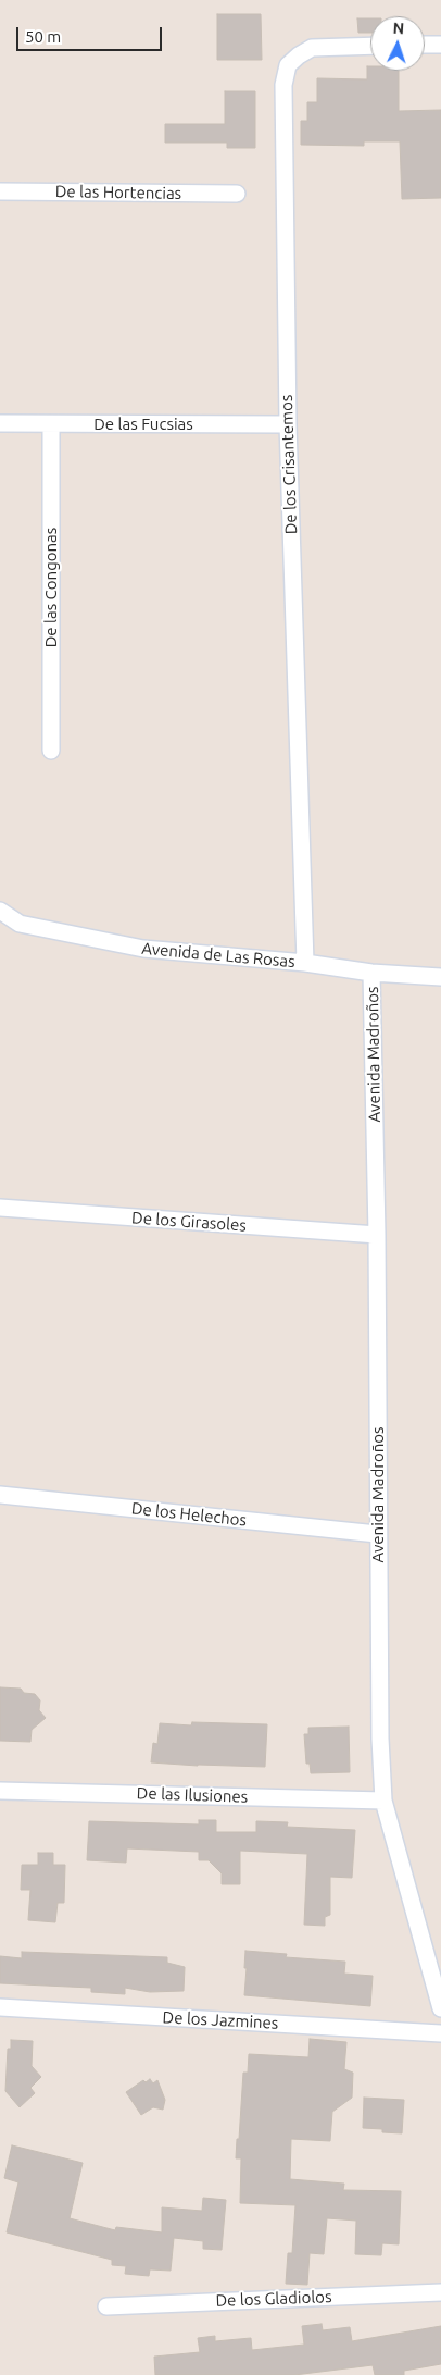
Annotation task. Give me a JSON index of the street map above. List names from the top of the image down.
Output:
{
  "streets": {
    "street": [
      "De las Hortencias",
      "De las Fucsias",
      "De los Crisantemos",
      "De las Congonas",
      "Avenida de Las Rosas",
      "Avenida Madroños",
      "De los Girasoles",
      "De los Helechos",
      "De las Ilusiones",
      "De los Jazmines",
      "De los Gladiolos"
    ]
  },
  "crossings": [
    ["De las Fucsias", "De los Crisantemos"],
    ["De las Fucsias", "De las Congonas"],
    ["De los Crisantemos", "Avenida de Las Rosas"],
    ["Avenida de Las Rosas", "Avenida Madroños"],
    ["Avenida Madroños", "De los Girasoles"],
    ["Avenida Madroños", "De los Helechos"],
    ["Avenida Madroños", "De las Ilusiones"]
  ],
  "scale_bar": "50 m",
  "north": "top"
}
